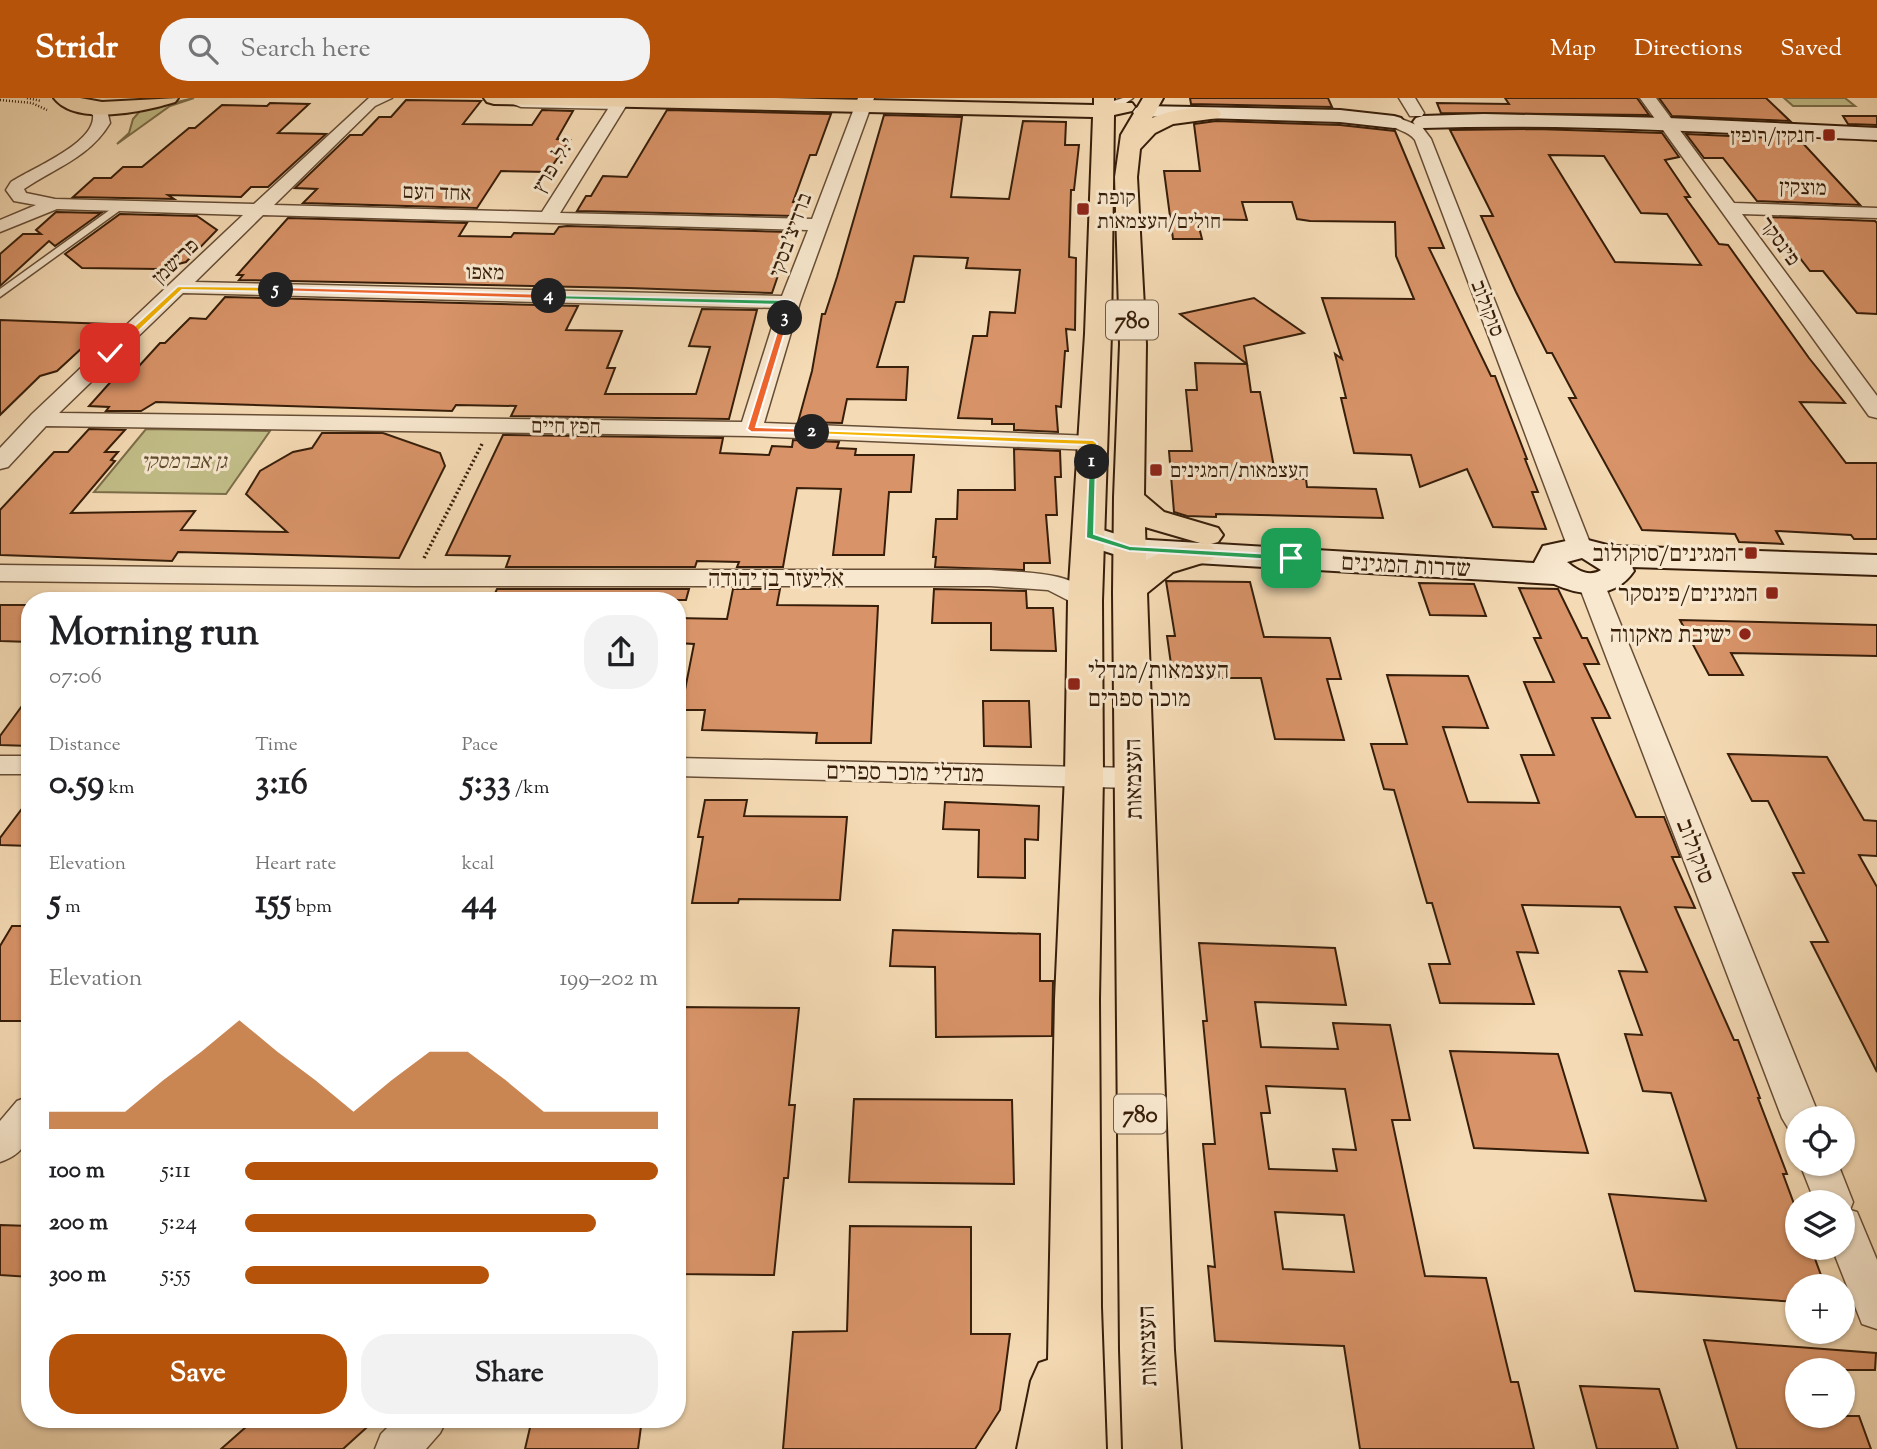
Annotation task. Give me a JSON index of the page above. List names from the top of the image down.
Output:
{
  "streets": {
    "main road": ["780", "העצמאות"],
    "street": [
      "י.ל. פרץ",
      "מוצקין",
      "אחד העם",
      "ברדיצ'בסקי",
      "פינסקר",
      "פרישמן",
      "מאפו",
      "סוקולוב",
      "חפץ חיים",
      "שדרות המגינים",
      "אליעזר בן יהודה",
      "מנדלי מוכר ספרים"
    ]
  },
  "crossings": [
    ["י.ל. פרץ", "אחד העם"],
    ["מוצקין", "פינסקר"],
    ["אחד העם", "ברדיצ'בסקי"],
    ["אחד העם", "פרישמן"],
    ["ברדיצ'בסקי", "מאפו"],
    ["ברדיצ'בסקי", "חפץ חיים"],
    ["פרישמן", "מאפו"],
    ["פרישמן", "חפץ חיים"],
    ["סוקולוב", "שדרות המגינים"],
    ["חפץ חיים", "העצמאות"],
    ["שדרות המגינים", "העצמאות"],
    ["אליעזר בן יהודה", "העצמאות"],
    ["מנדלי מוכר ספרים", "העצמאות"]
  ],
  "parks": ["גן אברמסקי"],
  "places": {
    "transit": [
      "חנקין/רופין",
      "קופת חולים/העצמאות",
      "העצמאות/המגינים",
      "המגינים/סוקולוב",
      "המגינים/פינסקר",
      "העצמאות/מנדלי מוכר ספרים"
    ],
    "other": ["ישיבת מאקווה"]
  },
  "page": {
    "header": "Stridr",
    "search": "Search here",
    "nav": ["Map", "Directions", "Saved"],
    "pins": [
      "5",
      "4",
      "3",
      "2",
      "1"
    ],
    "heading": ["Morning run", "07:06"],
    "stats": [
      ["Distance", "0.59 km"],
      ["Time", "3:16"],
      ["Pace", "5:33 /km"],
      ["Elevation", "5 m"],
      ["Heart rate", "155 bpm"],
      ["kcal", "44"]
    ],
    "chart": ["Elevation", "199–202 m"],
    "map_buttons": ["+", "−"],
    "list": [
      {
        "name": "100 m",
        "note": "5:11"
      },
      {
        "name": "200 m",
        "note": "5:24"
      },
      {
        "name": "300 m",
        "note": "5:55"
      }
    ],
    "buttons": ["Save", "Share"]
  }
}
